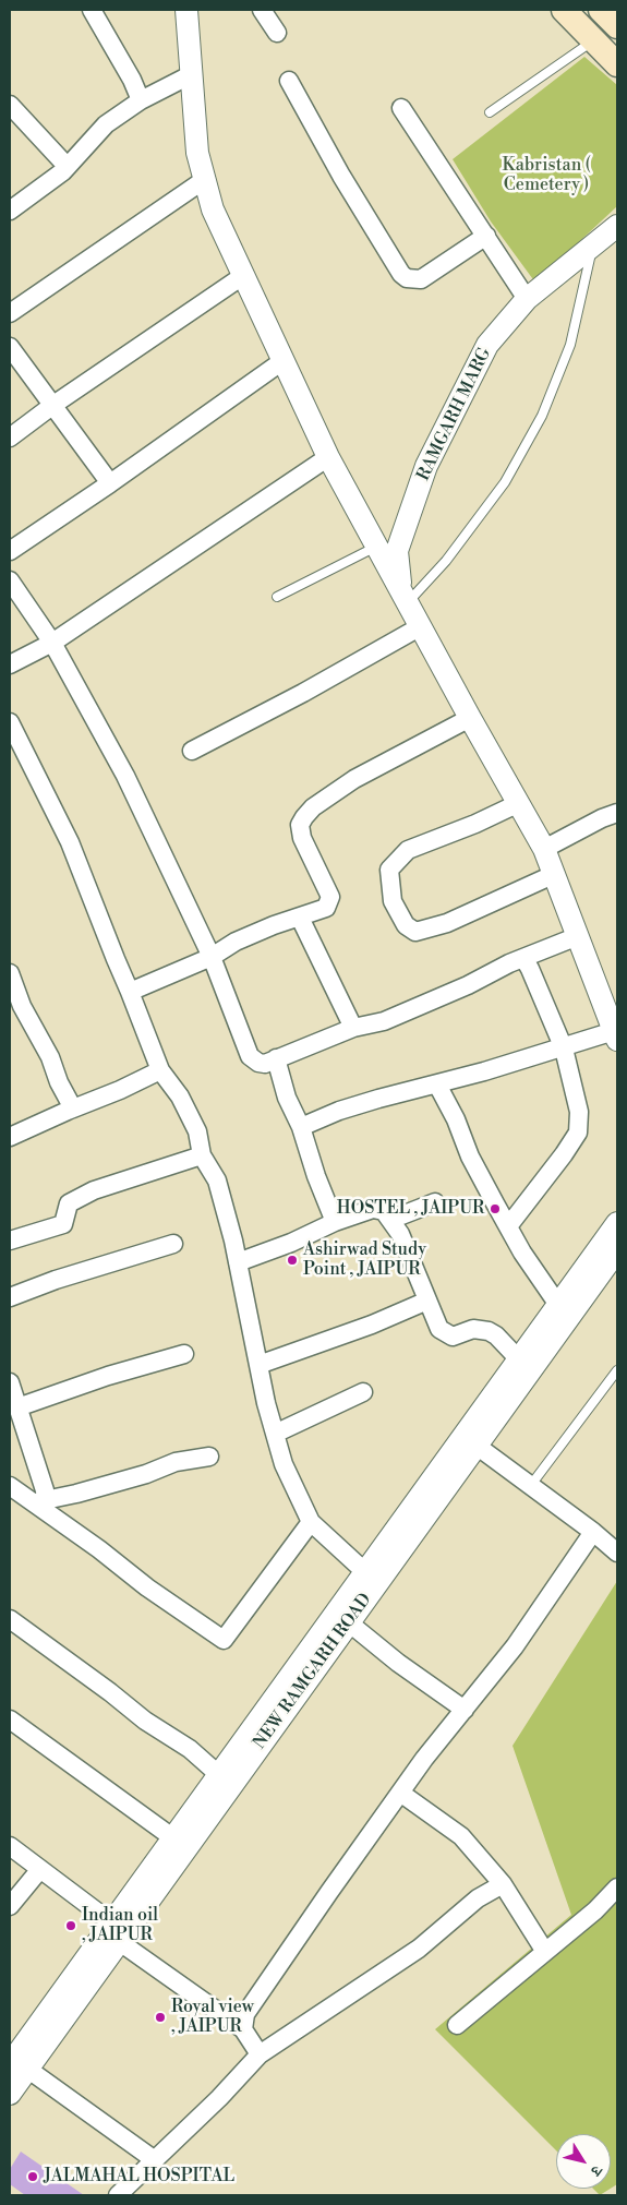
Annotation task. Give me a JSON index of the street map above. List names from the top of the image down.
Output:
{
  "streets": {
    "street": ["RAMGARH MARG", "NEW RAMGARH ROAD"]
  },
  "parks": ["Kabristan ( Cemetery )"],
  "places": [
    "HOSTEL , JAIPUR",
    "Ashirwad Study Point , JAIPUR",
    "Indian oil , JAIPUR",
    "Royal view , JAIPUR",
    "JALMAHAL HOSPITAL"
  ],
  "north": "bottom right"
}
